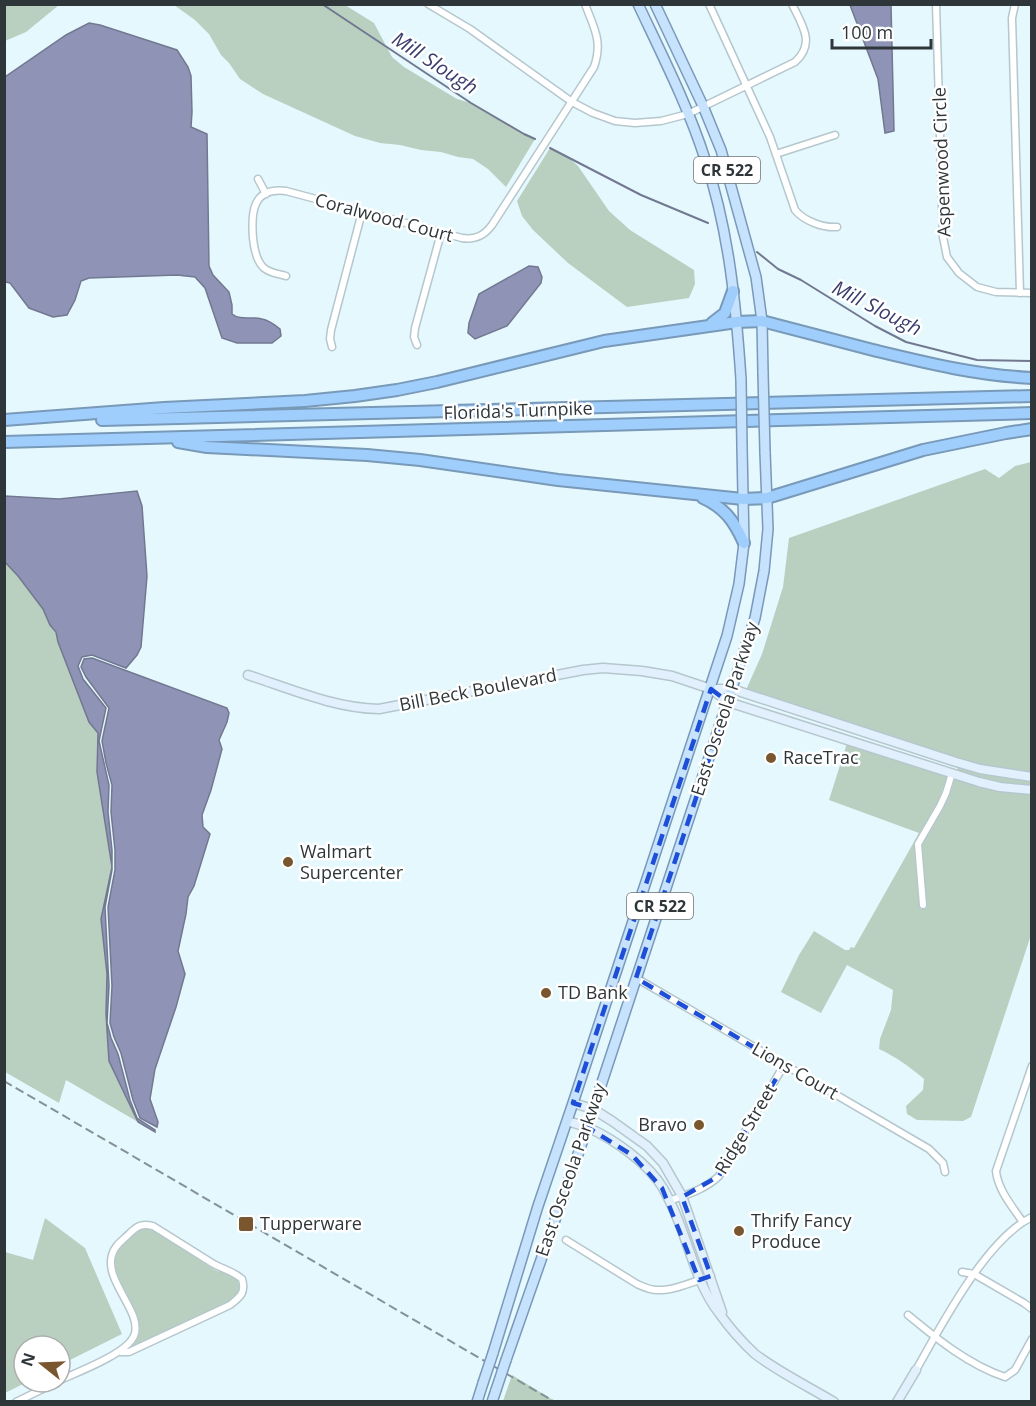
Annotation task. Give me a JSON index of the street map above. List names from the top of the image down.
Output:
{
  "streets": {
    "highway": ["Florida's Turnpike"],
    "main road": ["CR 522", "East Osceola Parkway"],
    "street": [
      "Aspenwood Circle",
      "Coralwood Court",
      "Bill Beck Boulevard",
      "Lions Court",
      "Ridge Street"
    ]
  },
  "crossings": [
    ["Bill Beck Boulevard", "East Osceola Parkway"],
    ["East Osceola Parkway", "Lions Court"],
    ["Lions Court", "Ridge Street"]
  ],
  "water": ["Mill Slough"],
  "places": {
    "other": [
      "RaceTrac",
      "Walmart Supercenter",
      "TD Bank",
      "Bravo",
      "Thrify Fancy Produce"
    ],
    "transit": ["Tupperware"]
  },
  "scale_bar": "100 m",
  "north": "left"
}
